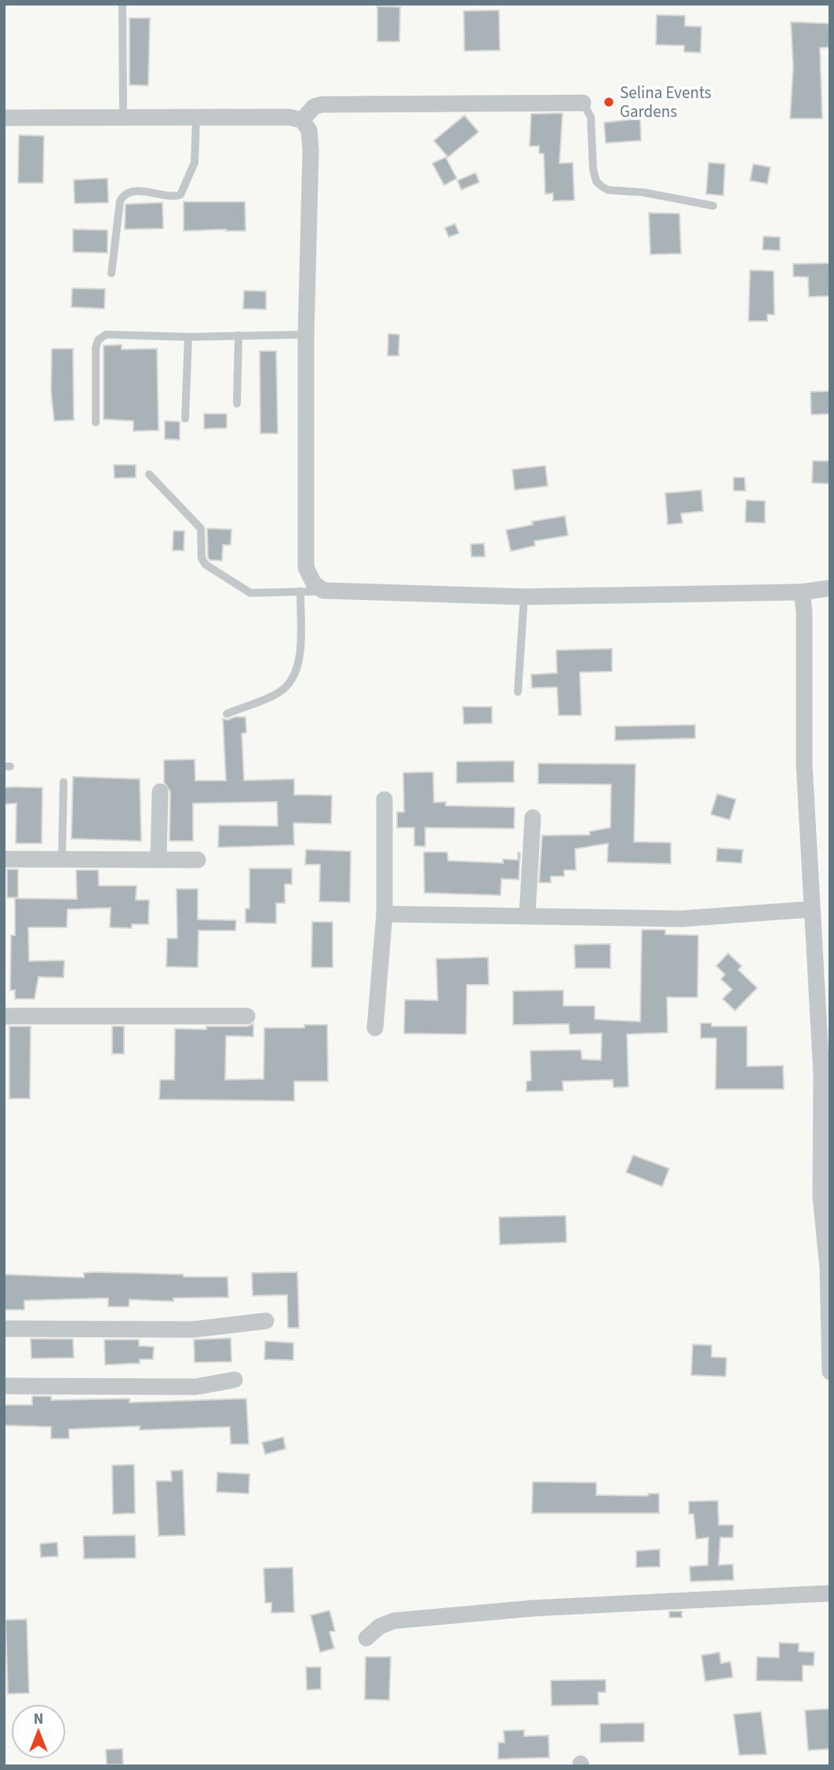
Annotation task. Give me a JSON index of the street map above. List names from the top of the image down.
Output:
{
  "places": ["Selina Events Gardens"],
  "north": "top"
}
